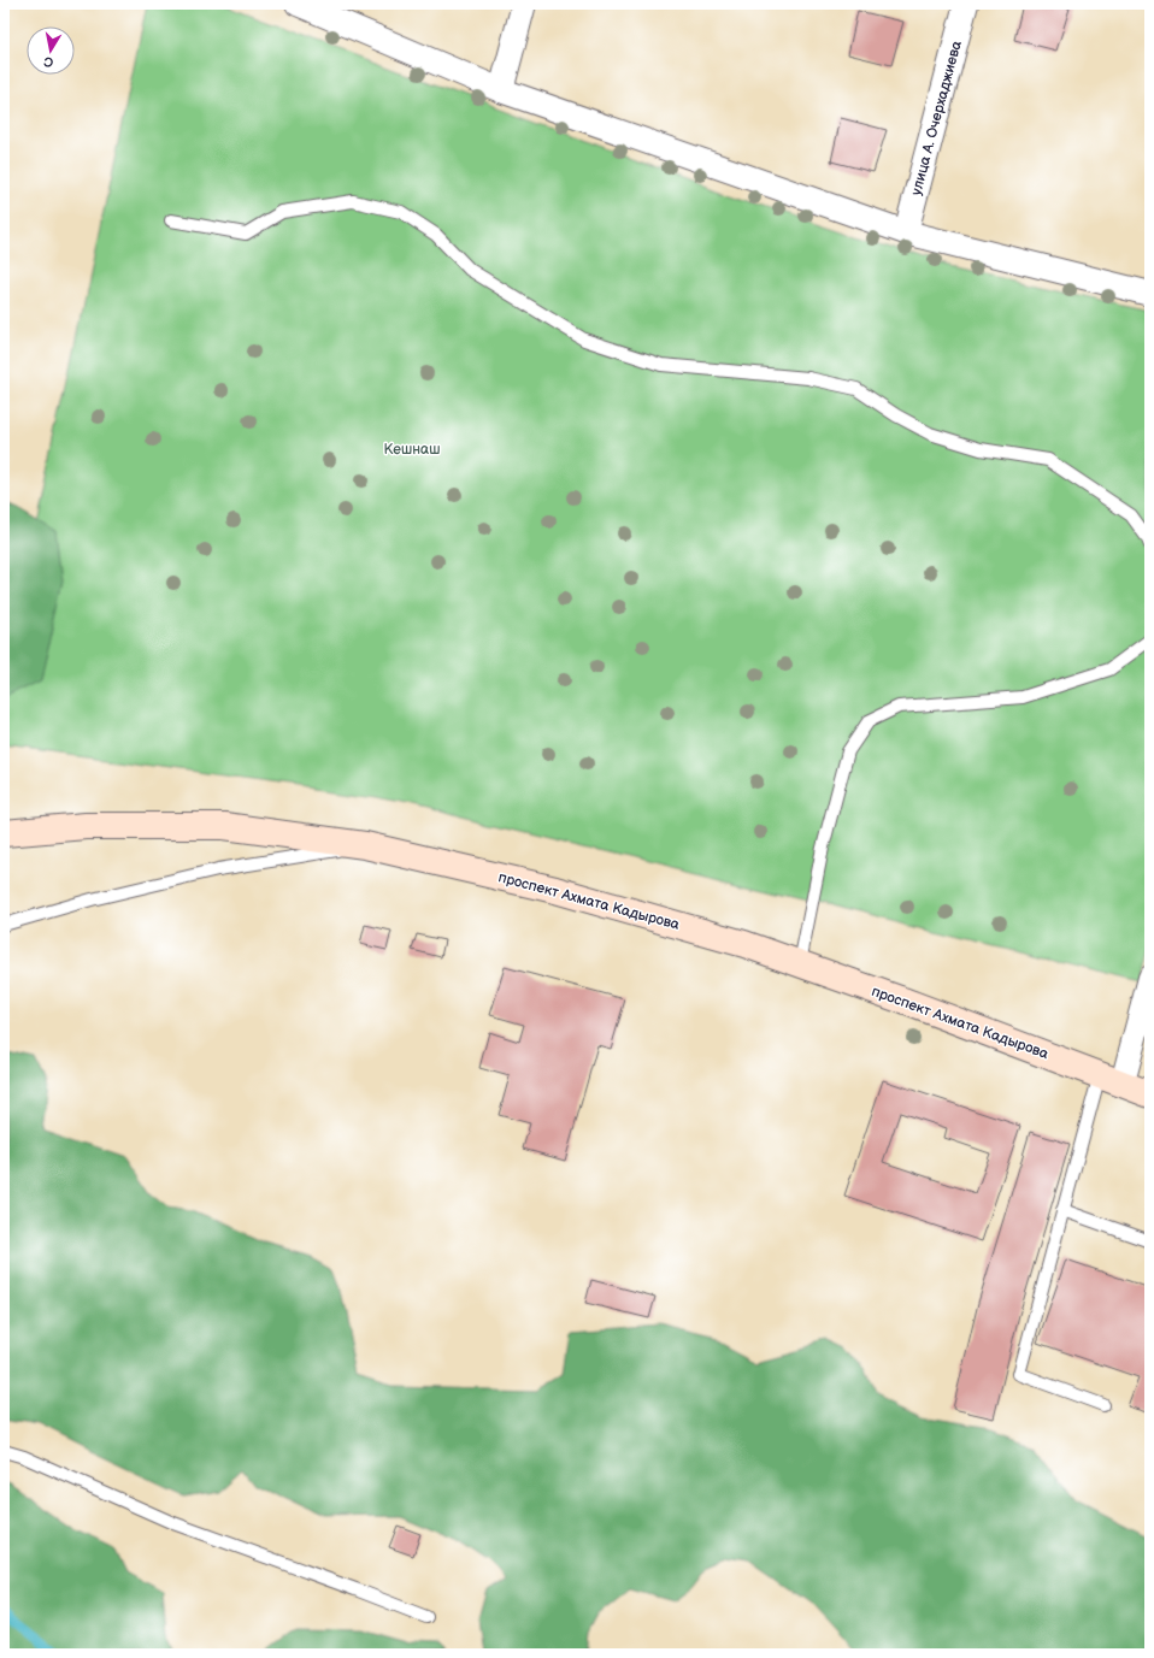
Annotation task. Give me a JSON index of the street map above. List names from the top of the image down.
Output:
{
  "streets": {
    "main road": ["проспект Ахмата Кадырова"],
    "street": ["улица А. Очерхаджиева"]
  },
  "parks": ["Кешнаш"],
  "north": "bottom"
}
